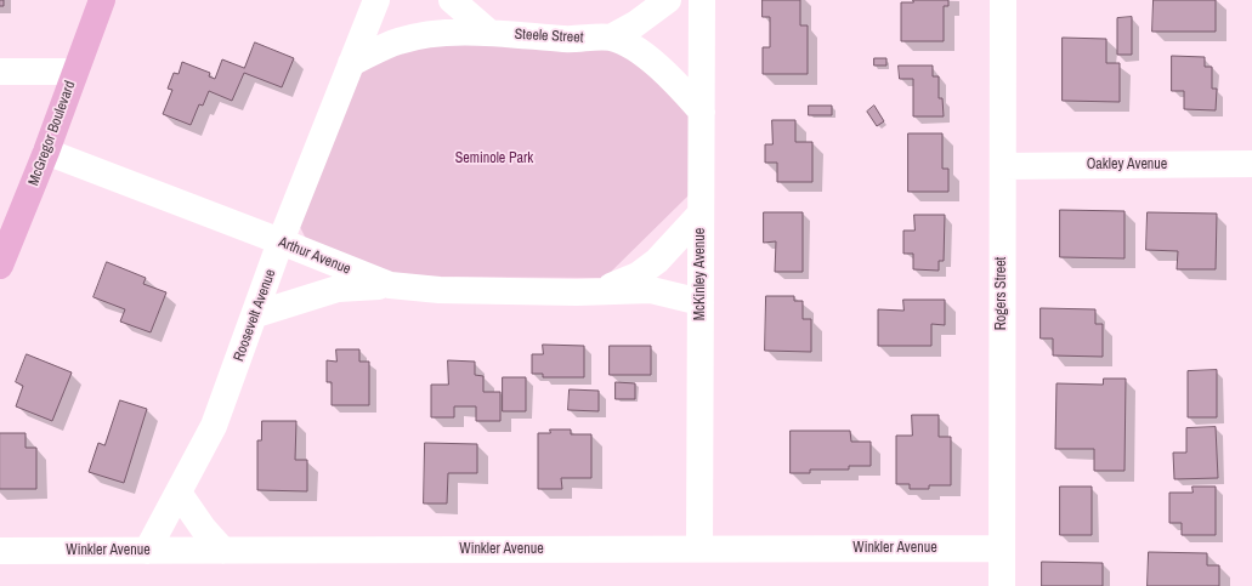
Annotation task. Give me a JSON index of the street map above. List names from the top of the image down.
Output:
{
  "streets": {
    "main road": ["McGregor Boulevard"],
    "street": [
      "Steele Street",
      "Oakley Avenue",
      "Arthur Avenue",
      "McKinley Avenue",
      "Rogers Street",
      "Roosevelt Avenue",
      "Winkler Avenue"
    ]
  },
  "crossings": [
    ["Steele Street", "McKinley Avenue"],
    ["Steele Street", "Roosevelt Avenue"],
    ["McGregor Boulevard", "Arthur Avenue"],
    ["Oakley Avenue", "Rogers Street"],
    ["Arthur Avenue", "McKinley Avenue"],
    ["Arthur Avenue", "Roosevelt Avenue"],
    ["McKinley Avenue", "Winkler Avenue"],
    ["Rogers Street", "Winkler Avenue"],
    ["Roosevelt Avenue", "Winkler Avenue"]
  ],
  "parks": ["Seminole Park"]
}
